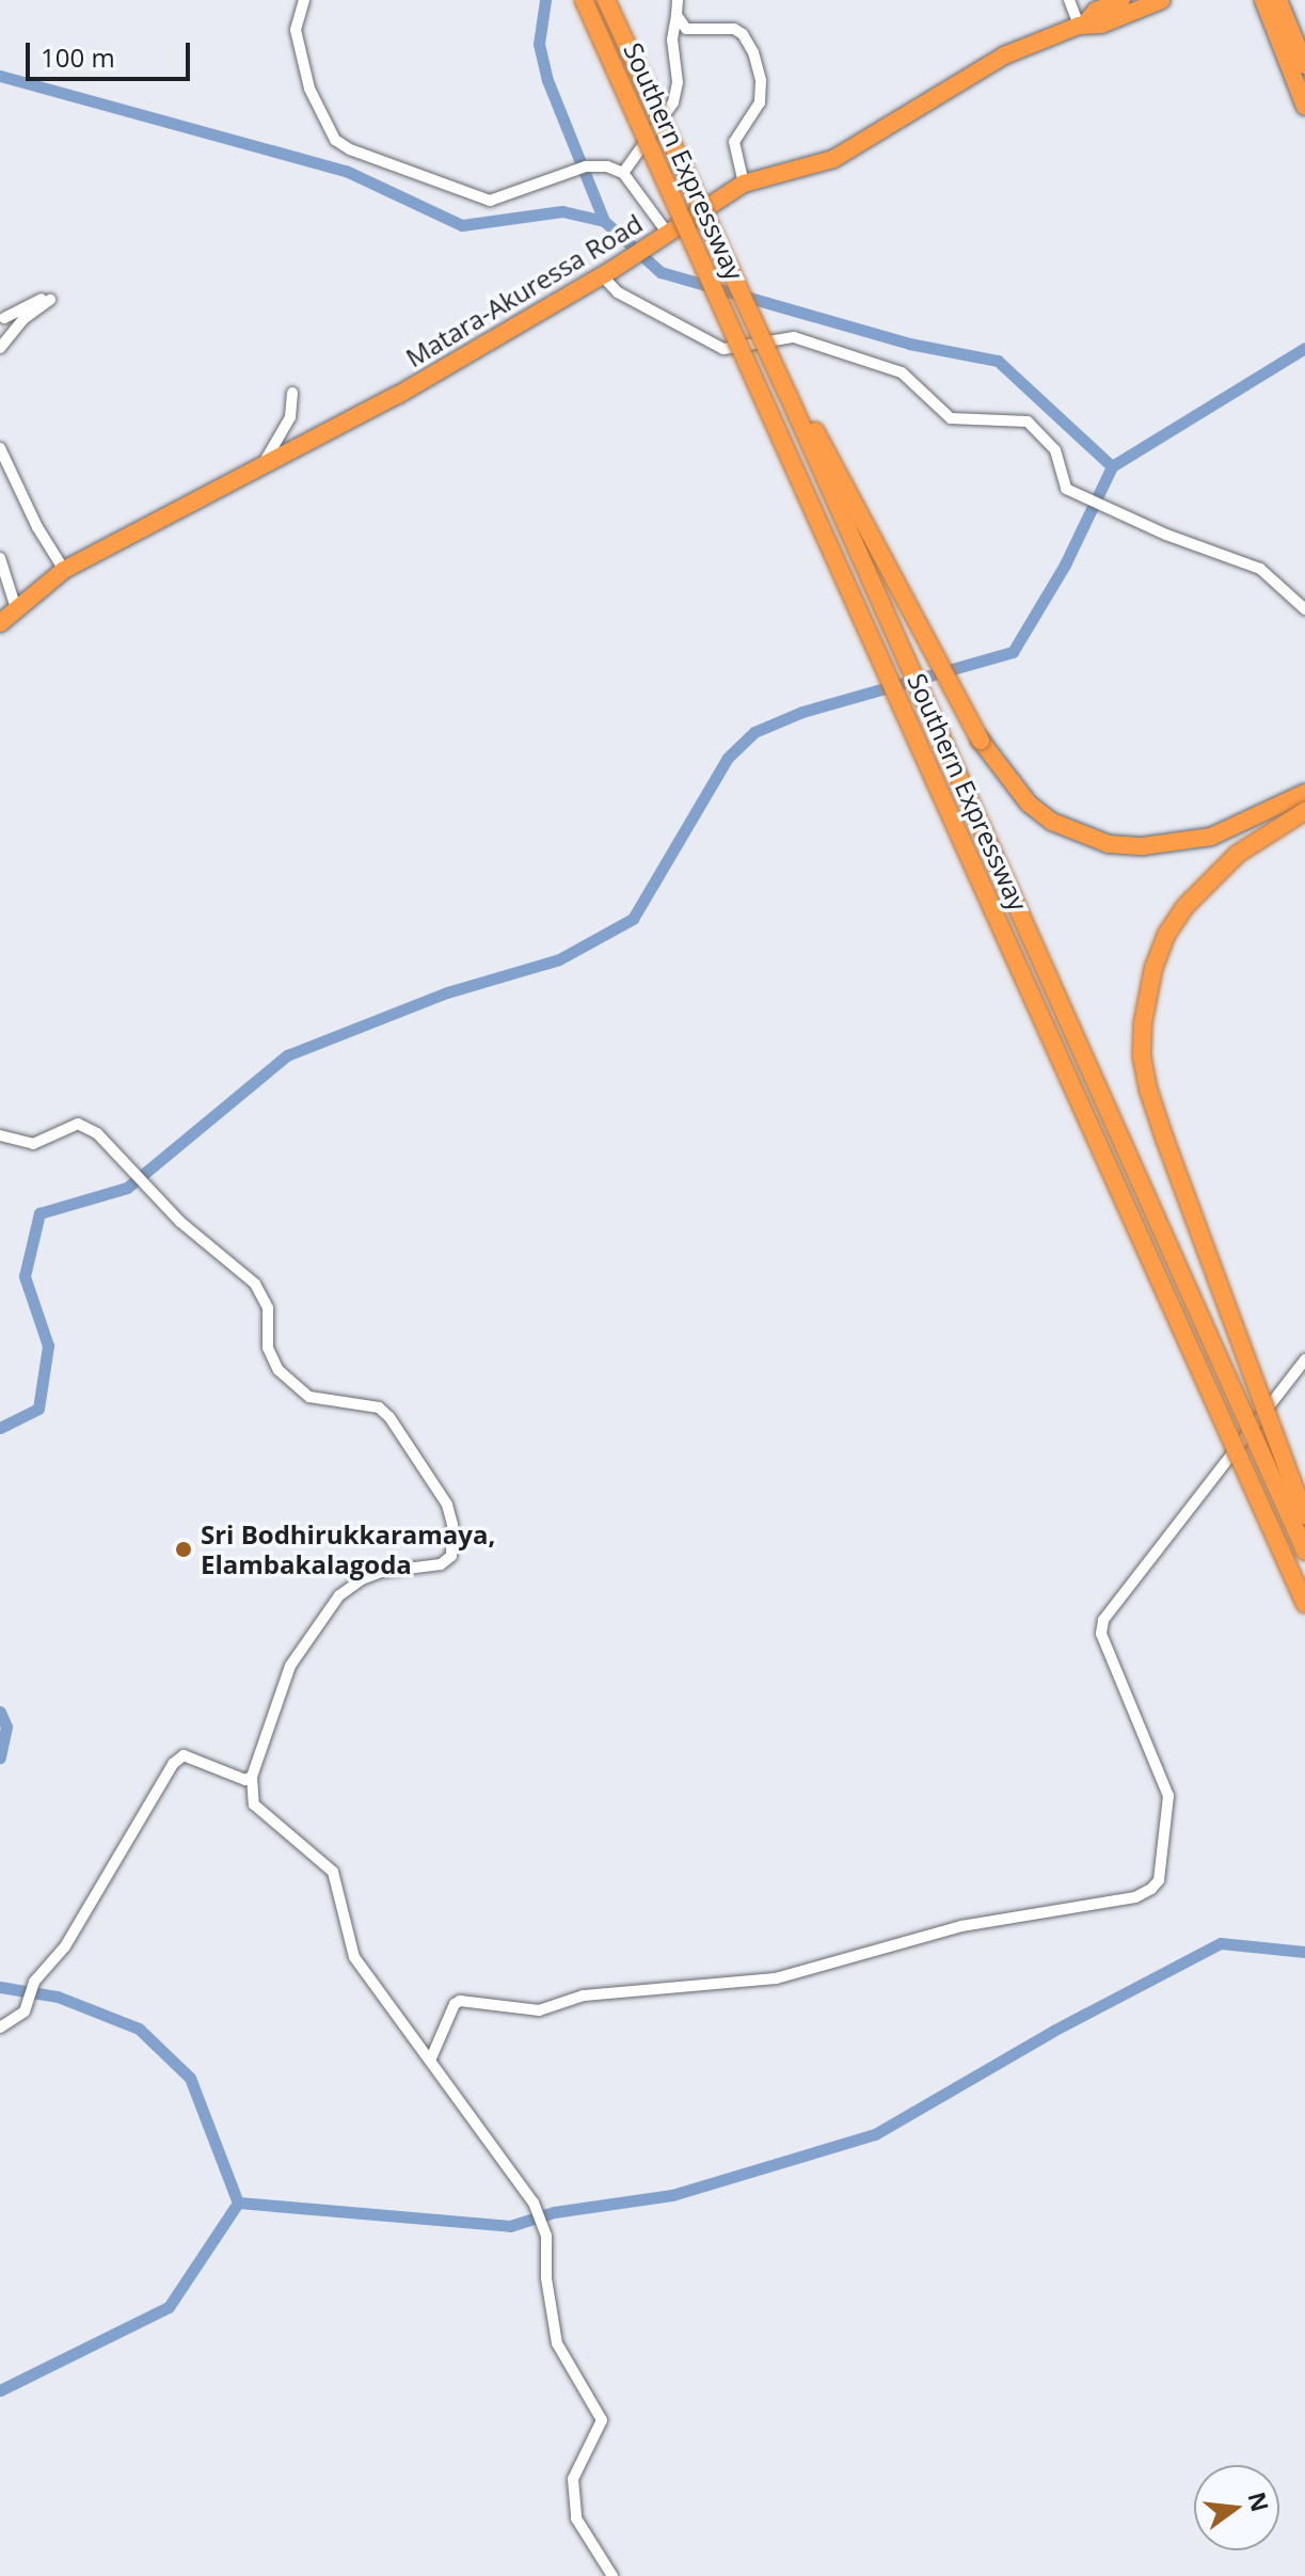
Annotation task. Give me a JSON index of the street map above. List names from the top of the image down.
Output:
{
  "streets": {
    "highway": ["Southern Expressway", "Matara-Akuressa Road"]
  },
  "places": ["Sri Bodhirukkaramaya, Elambakalagoda"],
  "scale_bar": "100 m",
  "north": "right"
}
